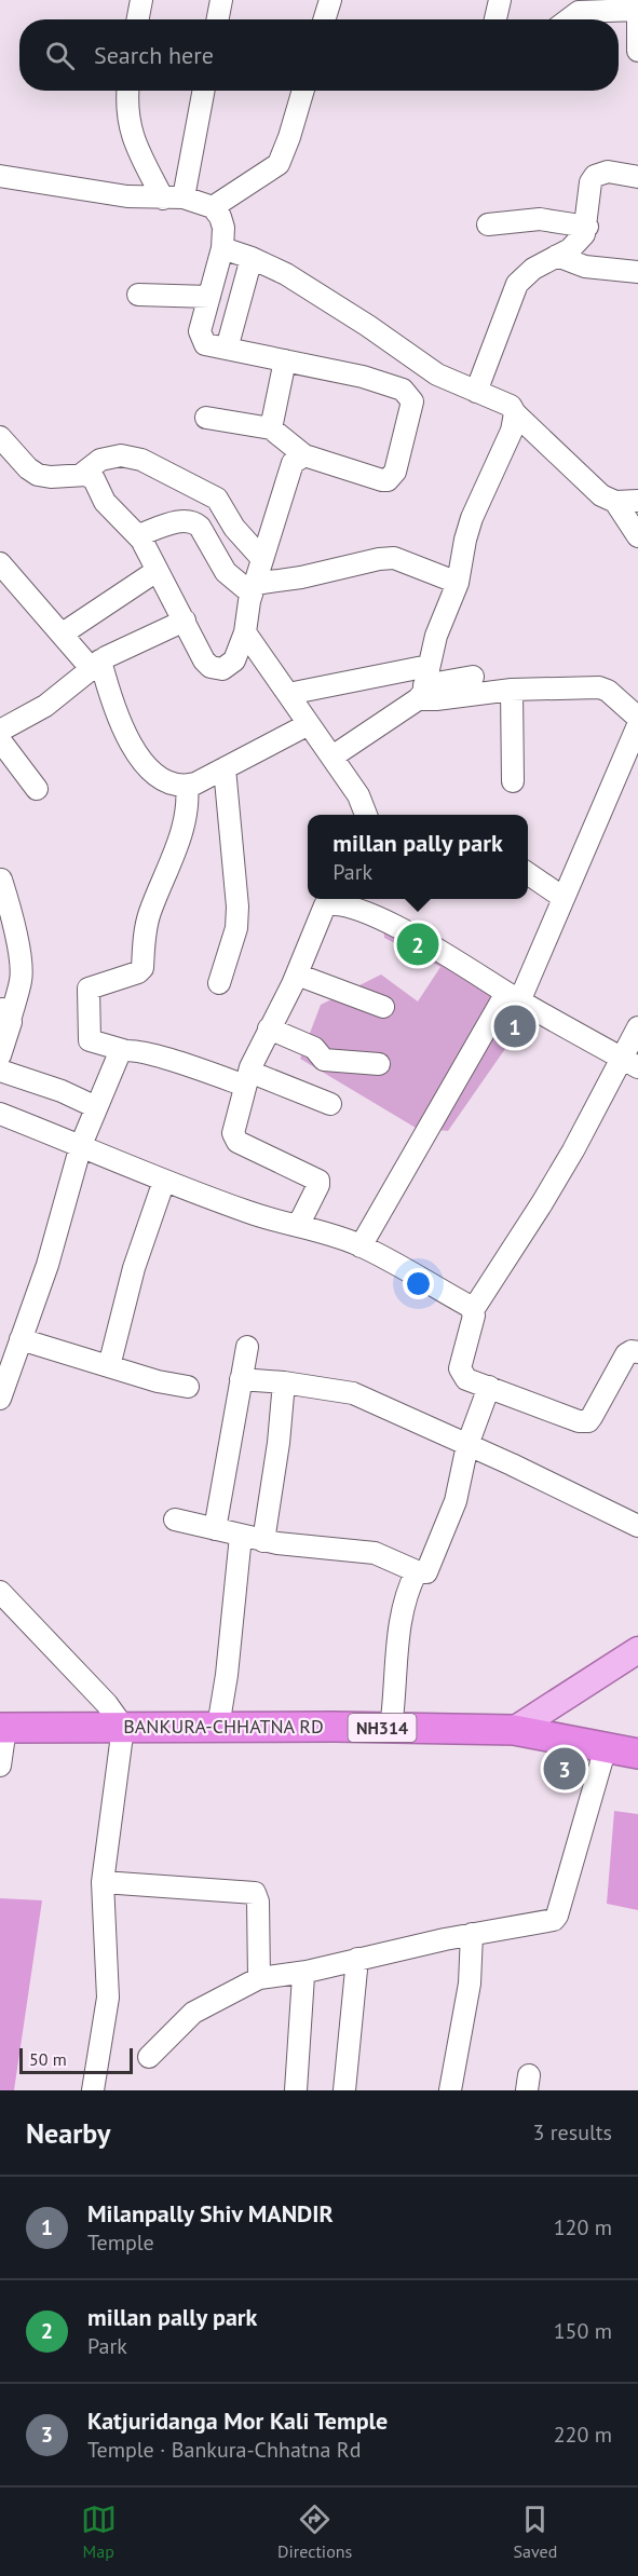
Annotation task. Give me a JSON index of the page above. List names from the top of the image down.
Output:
{
  "streets": {
    "highway": ["BANKURA-CHHATNA RD", "NH314"]
  },
  "scale_bar": "50 m",
  "page": {
    "search": "Search here",
    "popup": ["millan pally park", "Park"],
    "pins": ["2", "1", "3"],
    "scale": "50 m",
    "heading": ["Nearby", "3 results"],
    "list": [
      {
        "mark": "1",
        "name": "Milanpally Shiv MANDIR",
        "note": "Temple",
        "value": "120 m"
      },
      {
        "mark": "2",
        "name": "millan pally park",
        "note": "Park",
        "value": "150 m"
      },
      {
        "mark": "3",
        "name": "Katjuridanga Mor Kali Temple",
        "note": "Temple · Bankura-Chhatna Rd",
        "value": "220 m"
      }
    ],
    "nav": ["Map", "Directions", "Saved"]
  }
}
